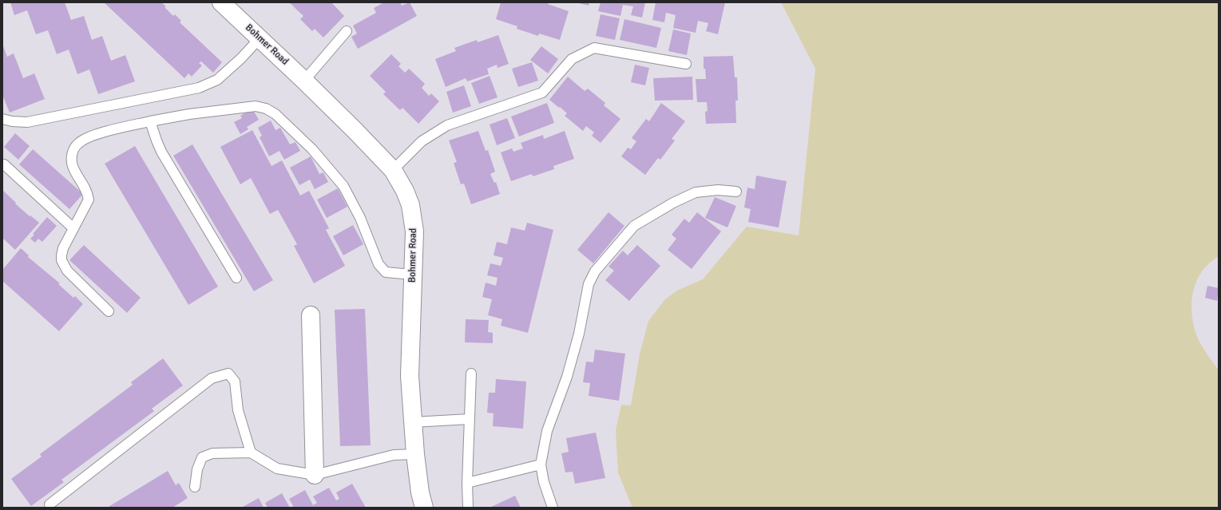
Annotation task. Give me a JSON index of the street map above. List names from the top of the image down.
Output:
{
  "streets": {
    "street": ["Bohmer Road"]
  }
}
